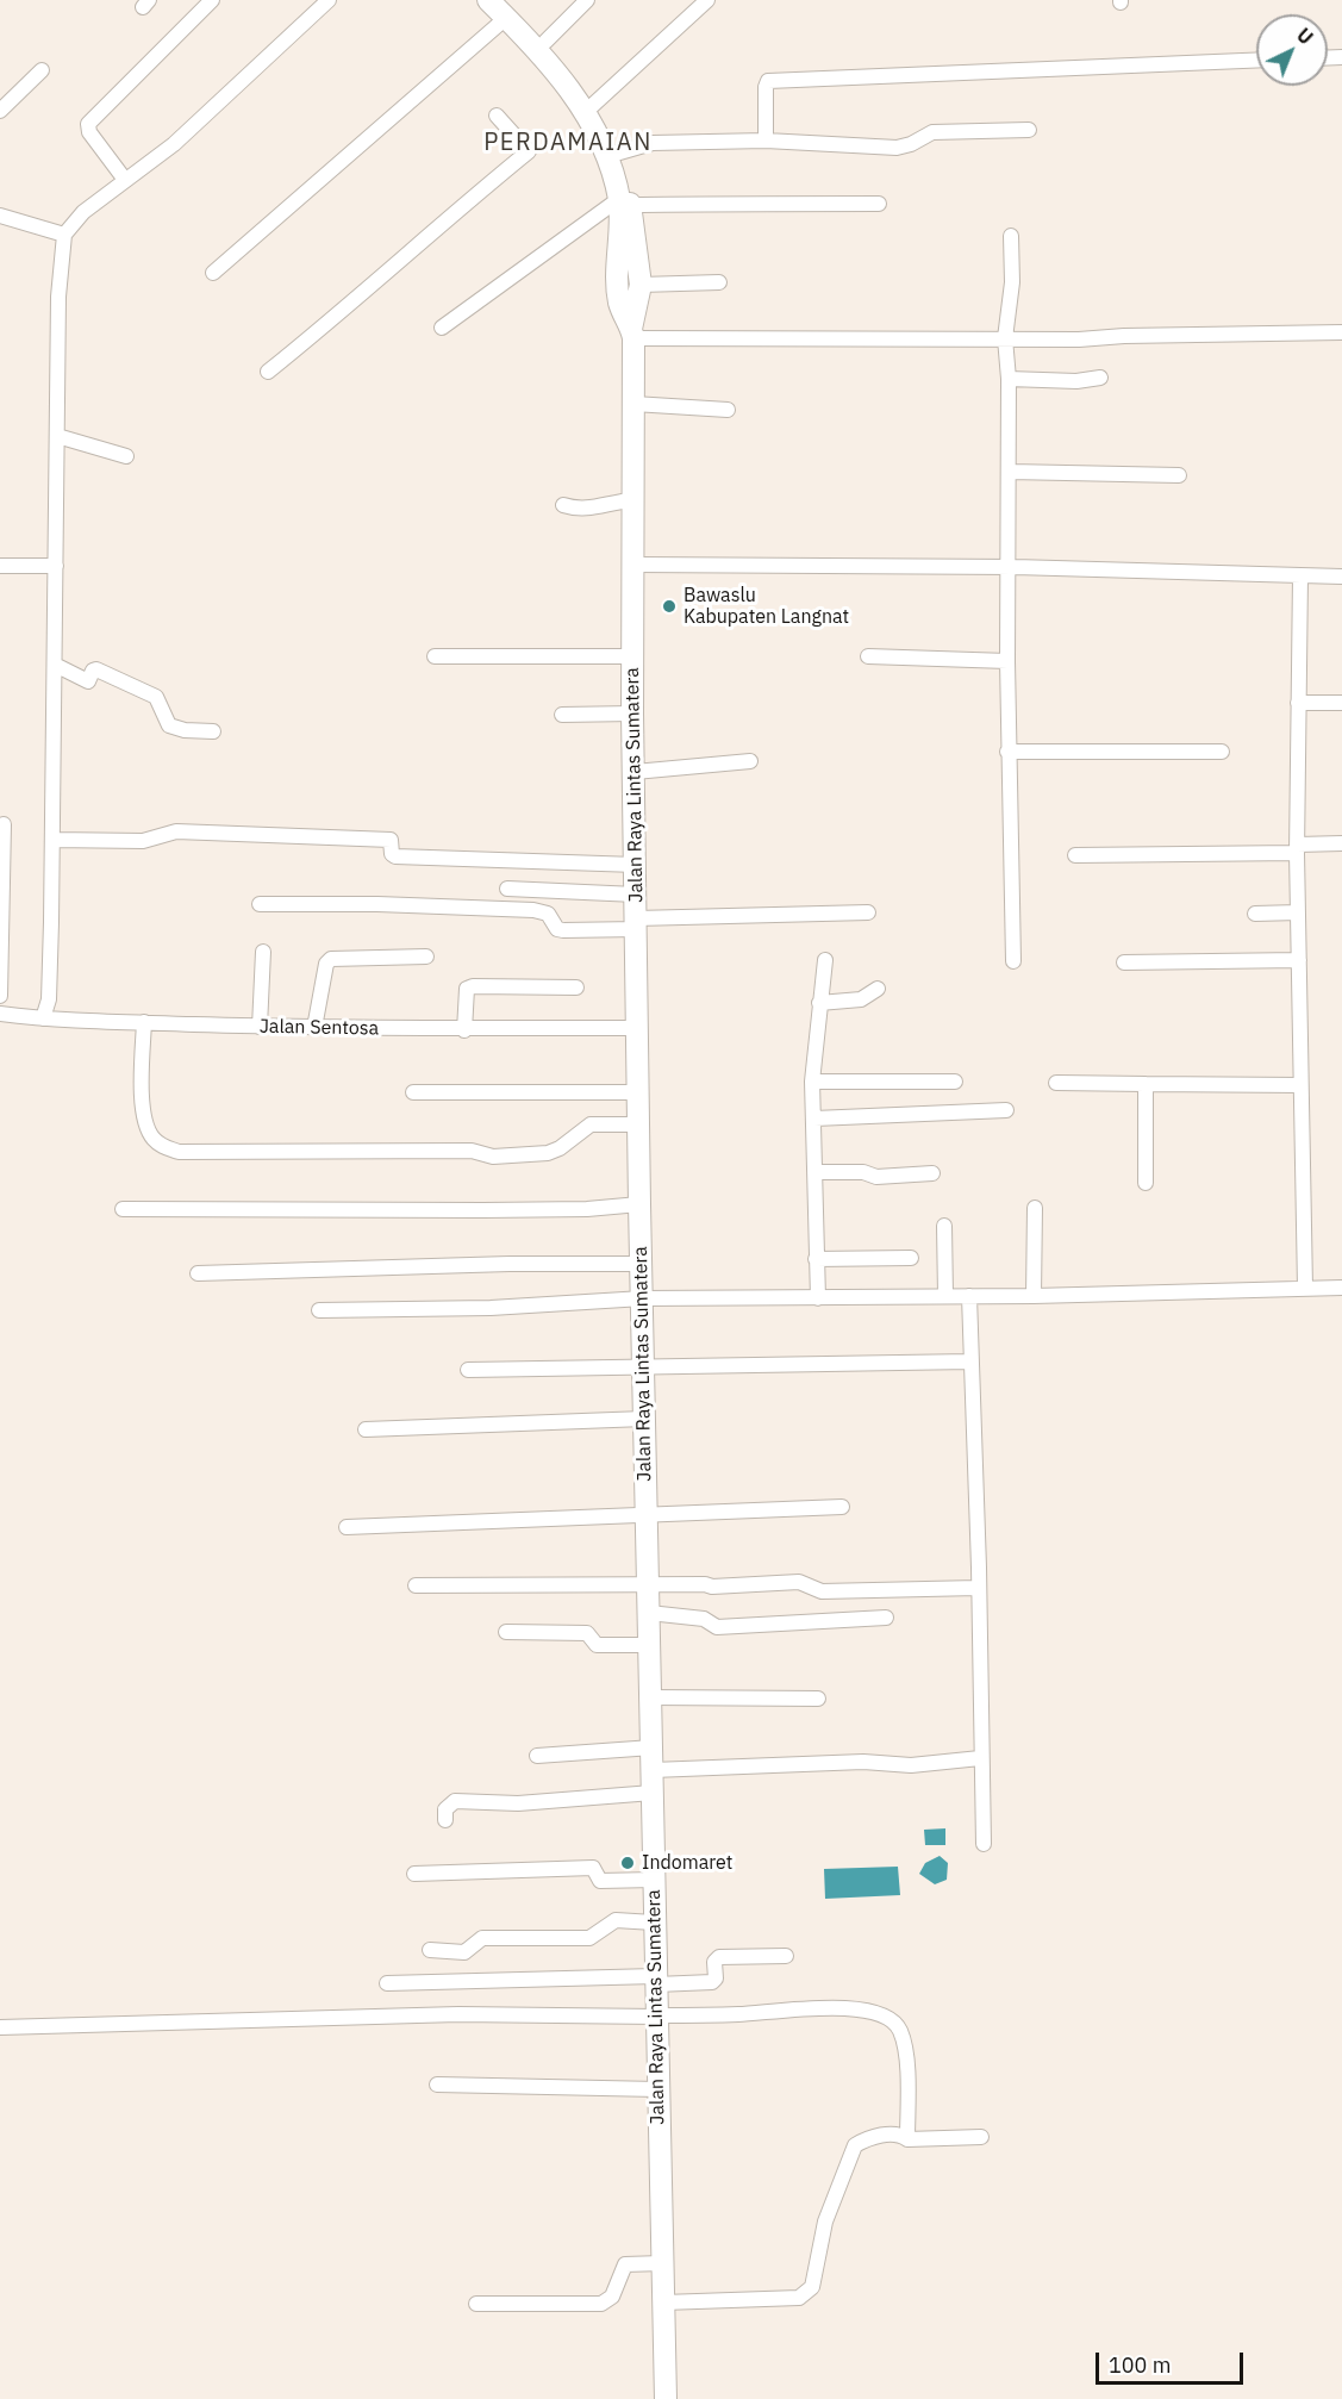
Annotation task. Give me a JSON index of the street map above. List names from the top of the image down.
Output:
{
  "streets": {
    "highway": ["Jalan Raya Lintas Sumatera"],
    "street": ["Jalan Sentosa"]
  },
  "crossings": [
    ["Jalan Raya Lintas Sumatera", "Jalan Sentosa"]
  ],
  "districts": ["PERDAMAIAN"],
  "places": ["Bawaslu Kabupaten Langnat", "Indomaret"],
  "scale_bar": "100 m",
  "north": "top right"
}
